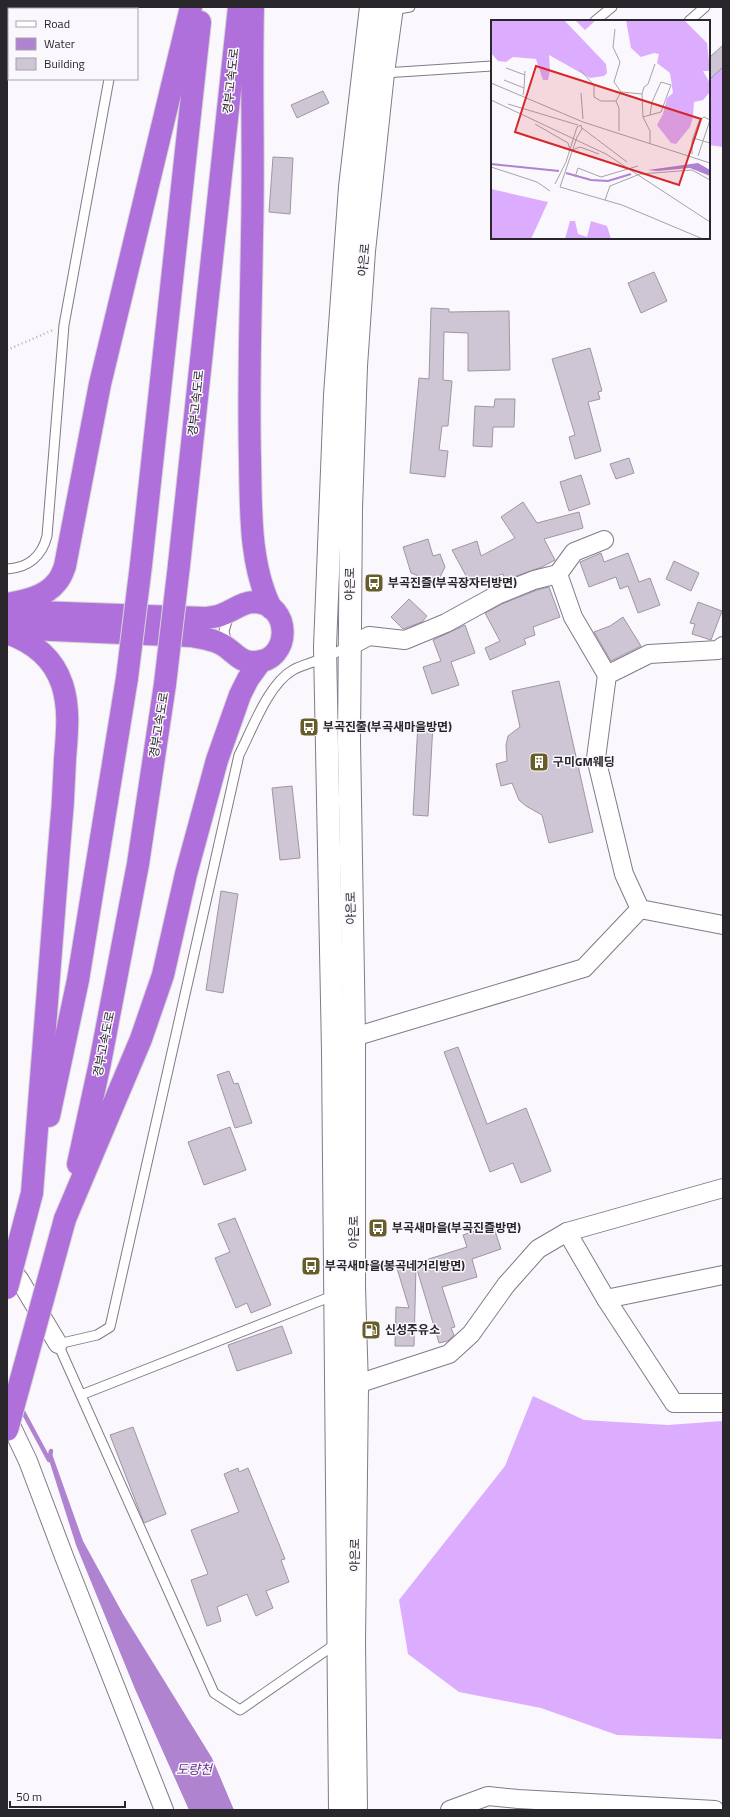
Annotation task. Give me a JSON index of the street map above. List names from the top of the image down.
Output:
{
  "streets": {
    "highway": ["경부고속도로"],
    "main road": ["야은로"]
  },
  "water": ["도량천"],
  "places": {
    "bus stop": [
      "부곡진즐(부곡장자터방면)",
      "부곡진줄(부곡새마을방면)",
      "부곡새마을(부곡진즐방면)",
      "부곡새마을(봉곡네거리방면)"
    ],
    "building": ["구미GM웨딩"],
    "fuel station": ["신성주유소"]
  },
  "legend": ["Road", "Water", "Building"],
  "scale_bar": "50 m"
}
